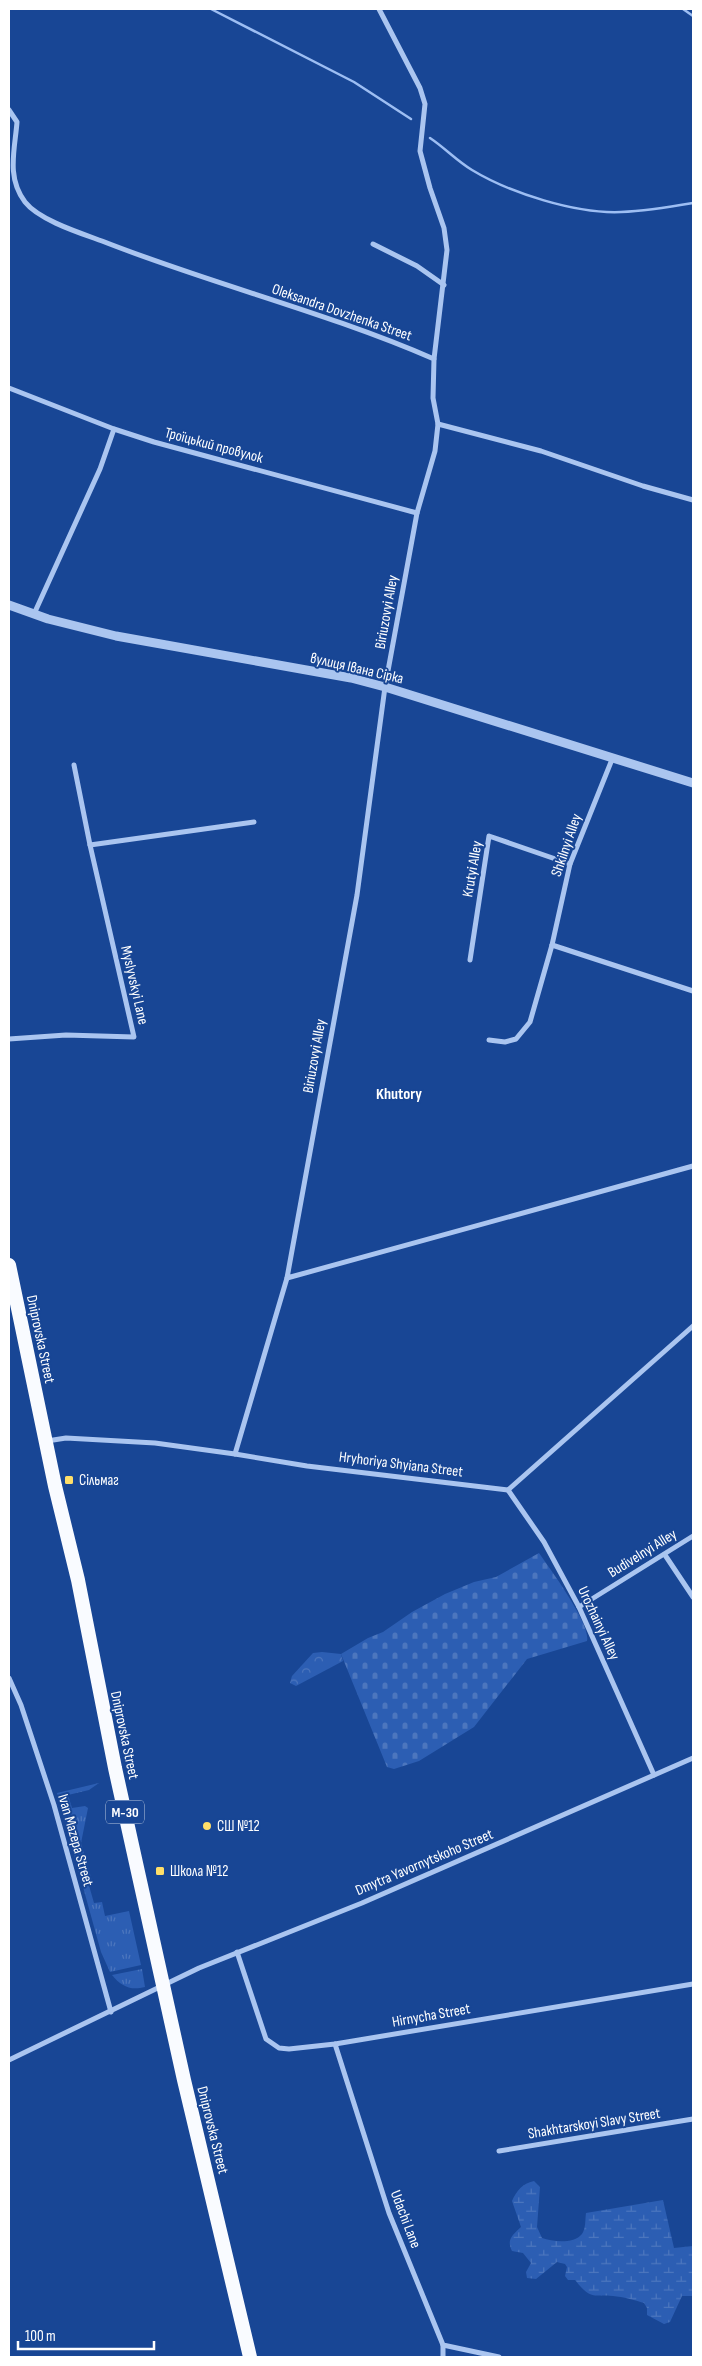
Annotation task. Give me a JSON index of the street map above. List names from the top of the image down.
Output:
{
  "streets": {
    "highway": ["Dniprovska Street", "М-30"],
    "street": [
      "Oleksandra Dovzhenka Street",
      "Троїцький провулок",
      "Biriuzovyi Alley",
      "вулиця Івана Сірка",
      "Shkilnyi Alley",
      "Krutyi Alley",
      "Myslyvskyi Lane",
      "Hryhoriya Shyiana Street",
      "Budivelnyi Alley",
      "Urozhainyi Alley",
      "Ivan Mazepa Street",
      "Dmytra Yavornytskoho Street",
      "Hirnycha Street",
      "Shakhtarskoyi Slavy Street",
      "Udachi Lane"
    ]
  },
  "crossings": [
    ["Троїцький провулок", "Biriuzovyi Alley"],
    ["Biriuzovyi Alley", "вулиця Івана Сірка"],
    ["Biriuzovyi Alley", "Hryhoriya Shyiana Street"],
    ["вулиця Івана Сірка", "Shkilnyi Alley"],
    ["Shkilnyi Alley", "Krutyi Alley"],
    ["Dniprovska Street", "Hryhoriya Shyiana Street"],
    ["Dniprovska Street", "Dmytra Yavornytskoho Street"],
    ["Hryhoriya Shyiana Street", "Urozhainyi Alley"],
    ["Budivelnyi Alley", "Urozhainyi Alley"],
    ["Urozhainyi Alley", "Dmytra Yavornytskoho Street"],
    ["Ivan Mazepa Street", "Dmytra Yavornytskoho Street"],
    ["Dmytra Yavornytskoho Street", "Hirnycha Street"],
    ["Hirnycha Street", "Udachi Lane"]
  ],
  "districts": ["Khutory"],
  "places": {
    "transit": ["Сільмаг", "Школа №12"],
    "other": ["СШ №12"]
  },
  "scale_bar": "100 m"
}
